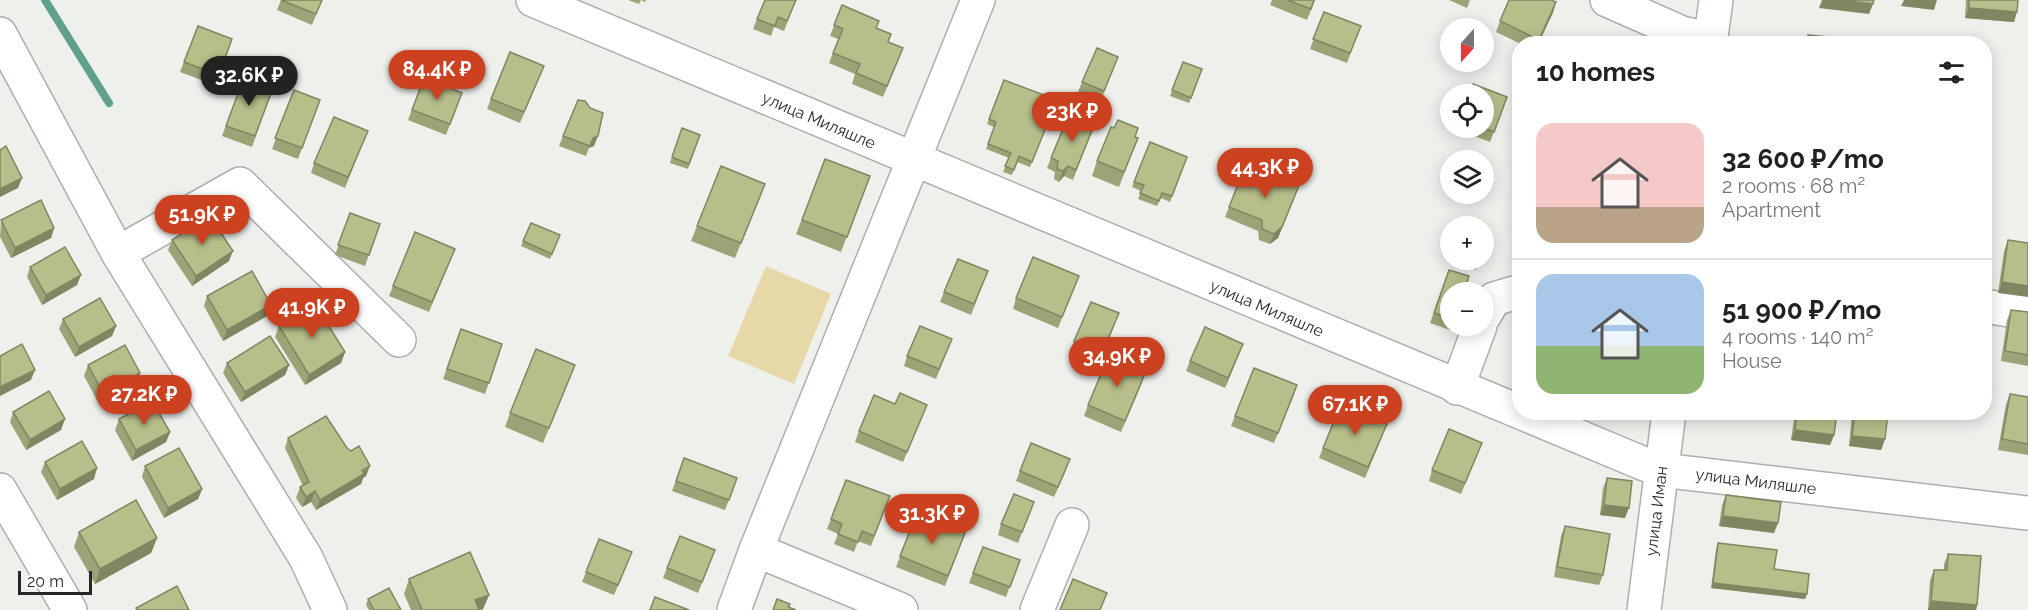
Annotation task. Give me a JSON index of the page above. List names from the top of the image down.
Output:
{
  "streets": {
    "street": ["улица Миляшле", "улица Иман"]
  },
  "crossings": [
    ["улица Миляшле", "улица Иман"]
  ],
  "scale_bar": "20 m",
  "north": "bottom",
  "page": {
    "map_buttons": ["+", "−"],
    "heading": "10 homes",
    "price": [
      "84.4K ₽",
      "32.6K ₽",
      "23K ₽",
      "44.3K ₽",
      "51.9K ₽",
      "41.9K ₽",
      "34.9K ₽",
      "27.2K ₽",
      "67.1K ₽",
      "31.3K ₽"
    ],
    "list": [
      {
        "name": "32 600 ₽/mo",
        "note": "2 rooms · 68 m² · Apartment"
      },
      {
        "name": "51 900 ₽/mo",
        "note": "4 rooms · 140 m² · House"
      }
    ],
    "scale": "20 m"
  }
}
